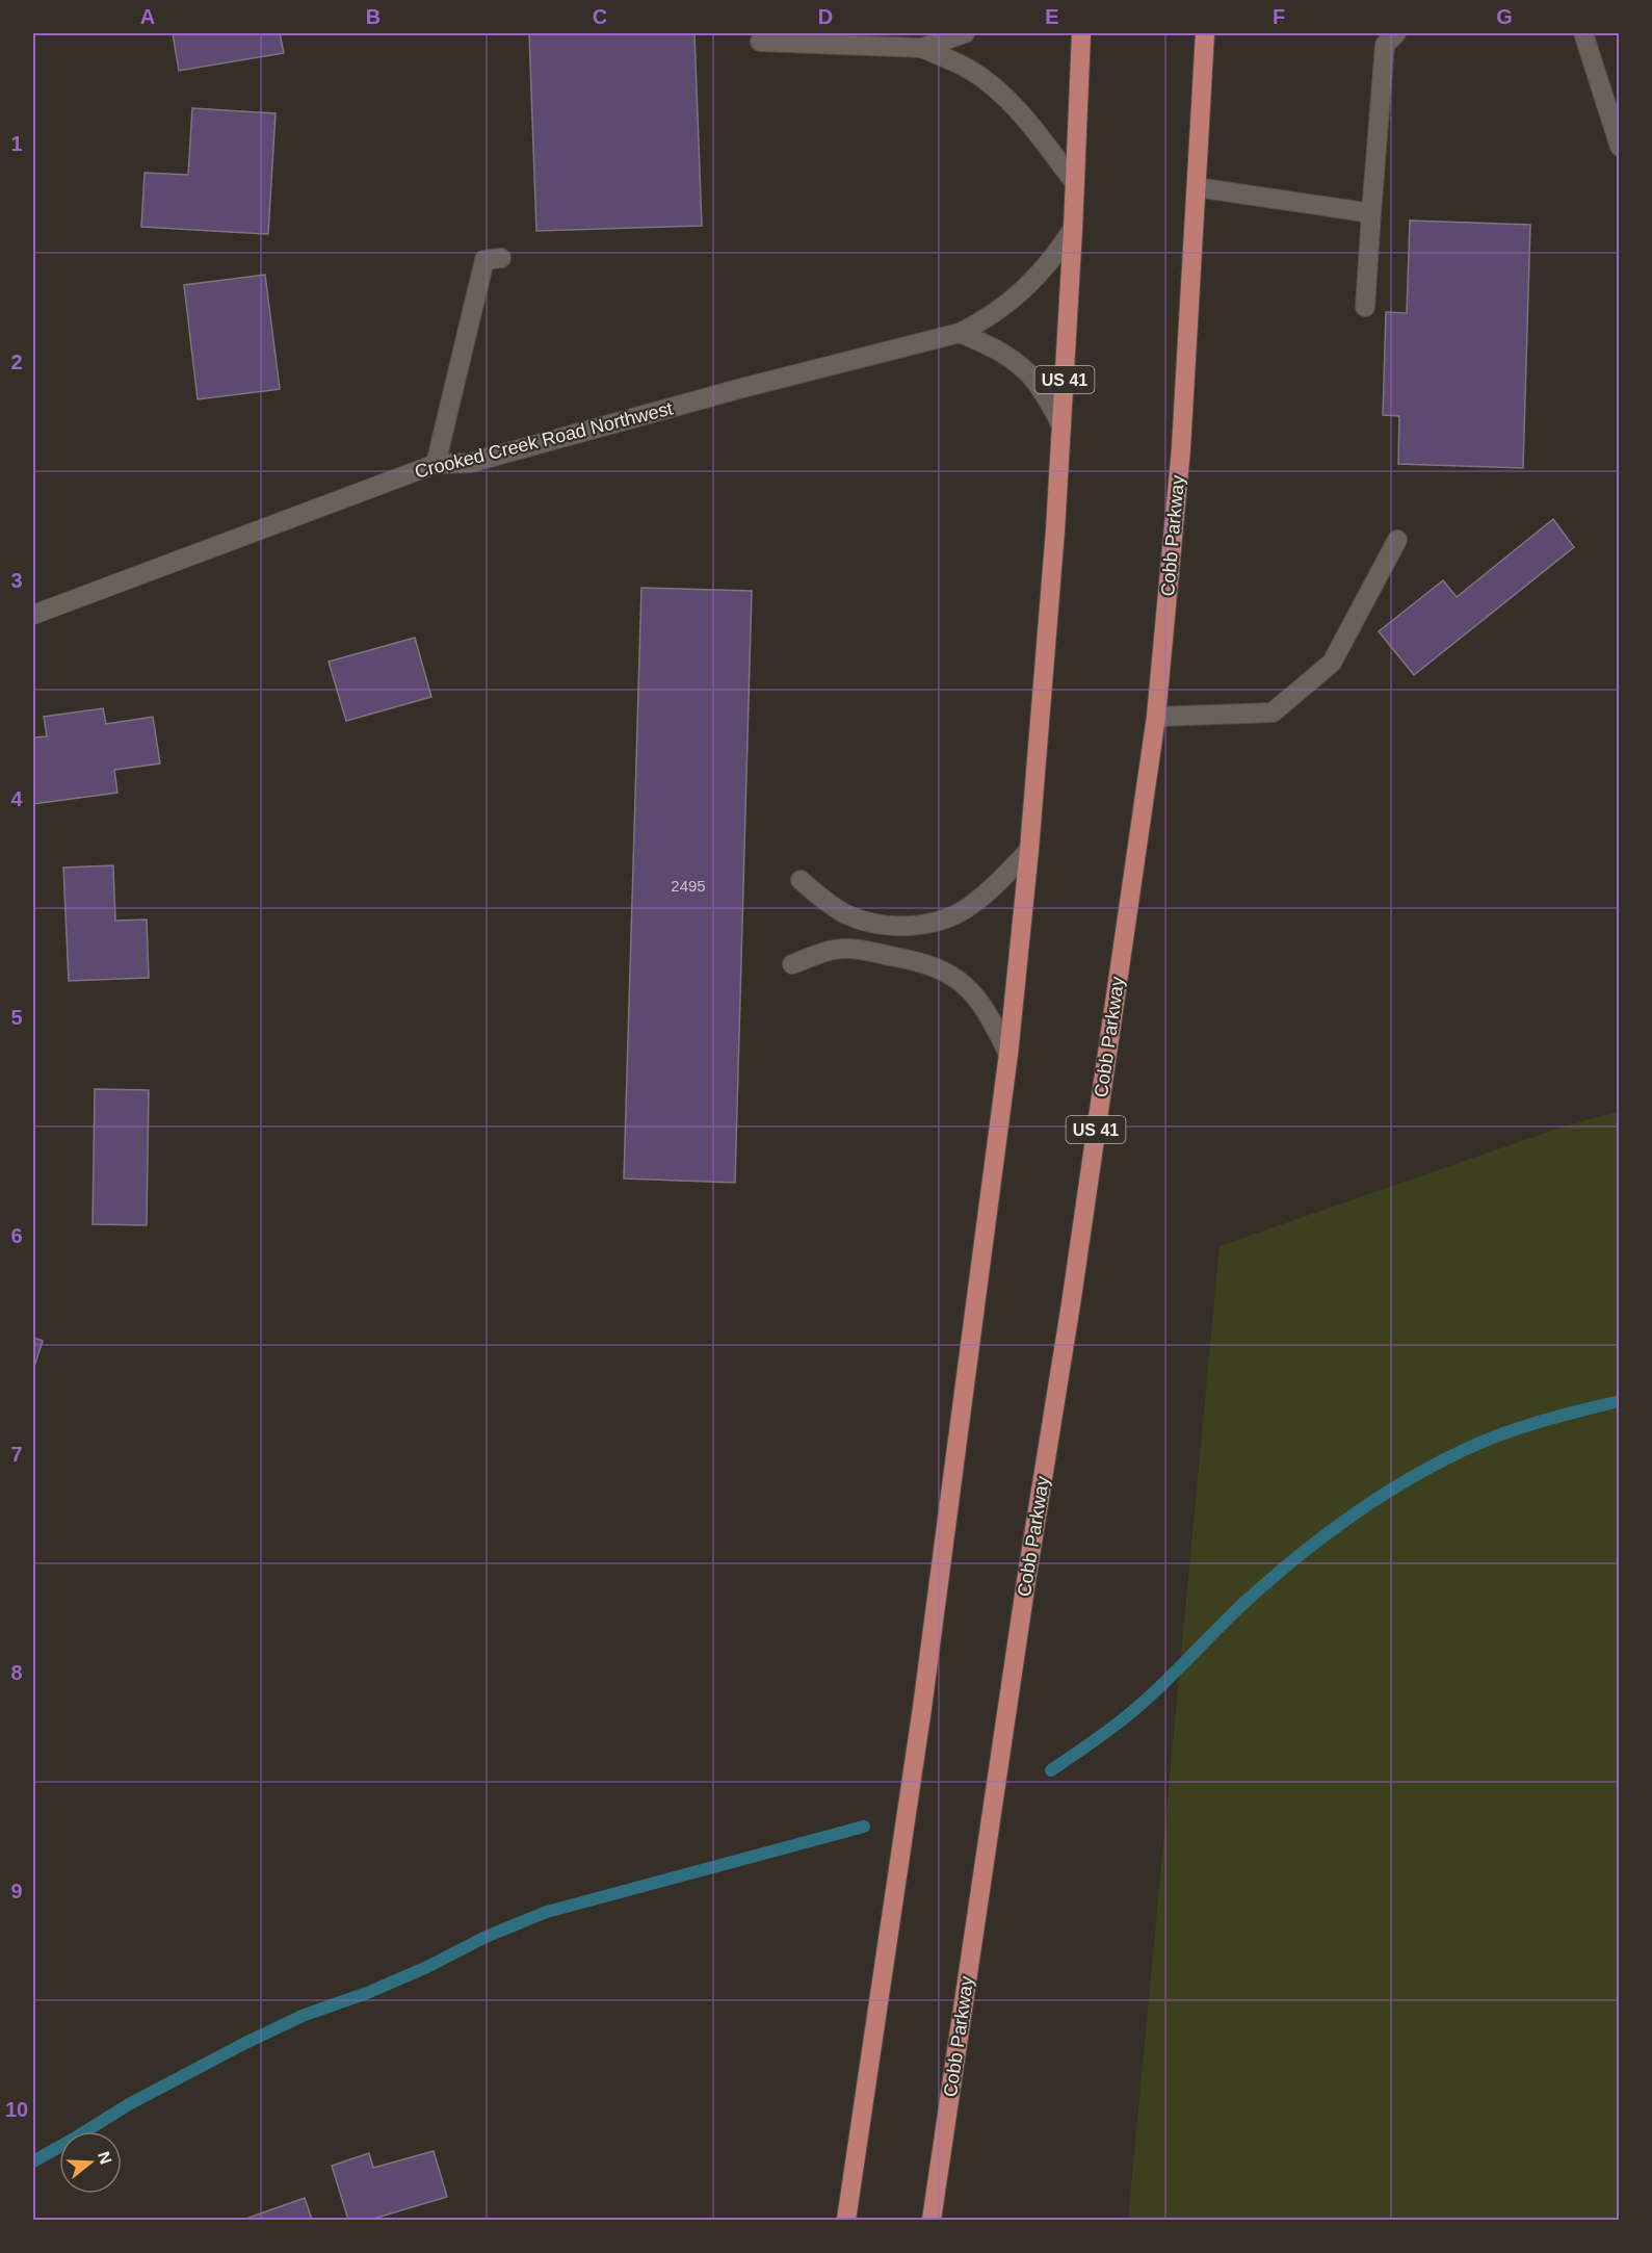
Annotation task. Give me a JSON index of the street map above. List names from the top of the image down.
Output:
{
  "streets": {
    "main road": ["US 41", "Cobb Parkway"],
    "street": ["Crooked Creek Road Northwest"]
  },
  "crossings": [
    ["US 41", "Crooked Creek Road Northwest"]
  ],
  "house_numbers": ["2495"],
  "north": "right",
  "grid": {
    "columns": [
      "A",
      "B",
      "C",
      "D",
      "E",
      "F",
      "G"
    ],
    "rows": [
      "1",
      "2",
      "3",
      "4",
      "5",
      "6",
      "7",
      "8",
      "9",
      "10"
    ]
  }
}
